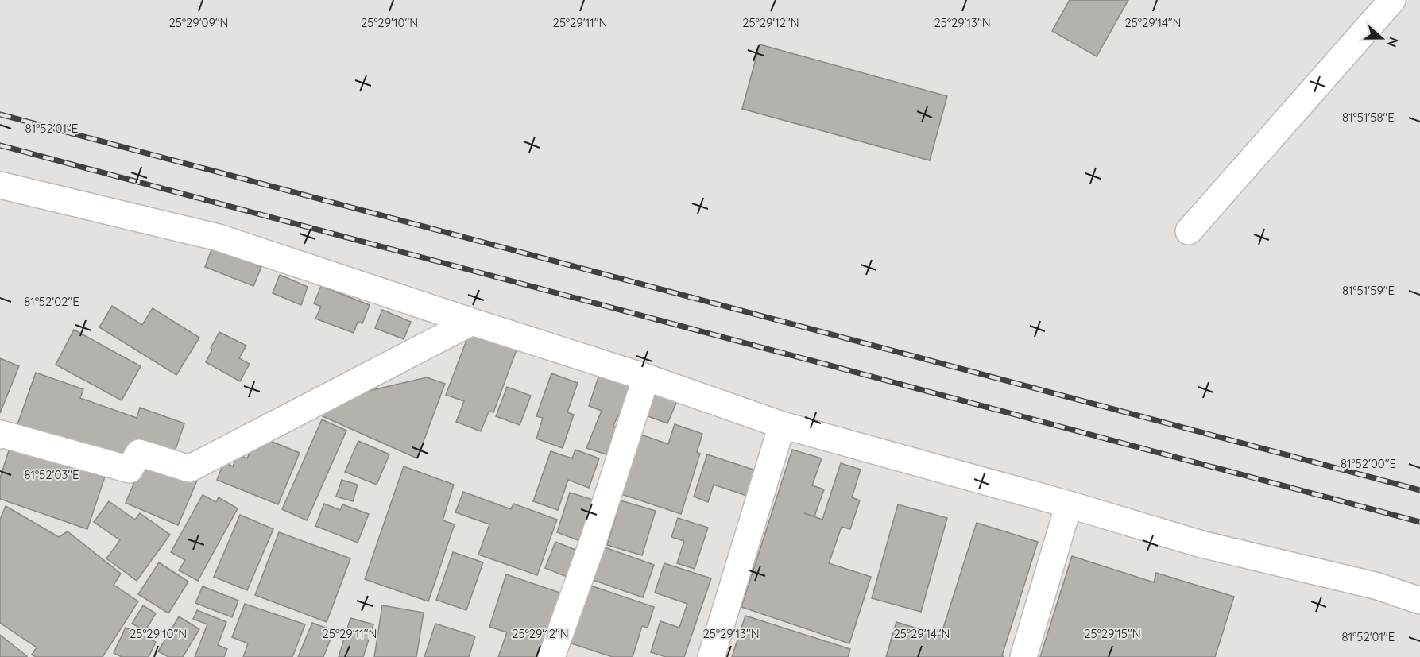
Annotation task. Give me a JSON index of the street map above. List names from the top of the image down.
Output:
{
  "north": "right",
  "coordinates": [
    "25°29'09\"N",
    "25°29'10\"N",
    "25°29'11\"N",
    "25°29'12\"N",
    "25°29'13\"N",
    "25°29'14\"N",
    "81°51'58\"E",
    "81°52'01\"E",
    "81°51'59\"E",
    "81°52'02\"E",
    "81°52'00\"E",
    "81°52'03\"E",
    "25°29'15\"N"
  ]
}
